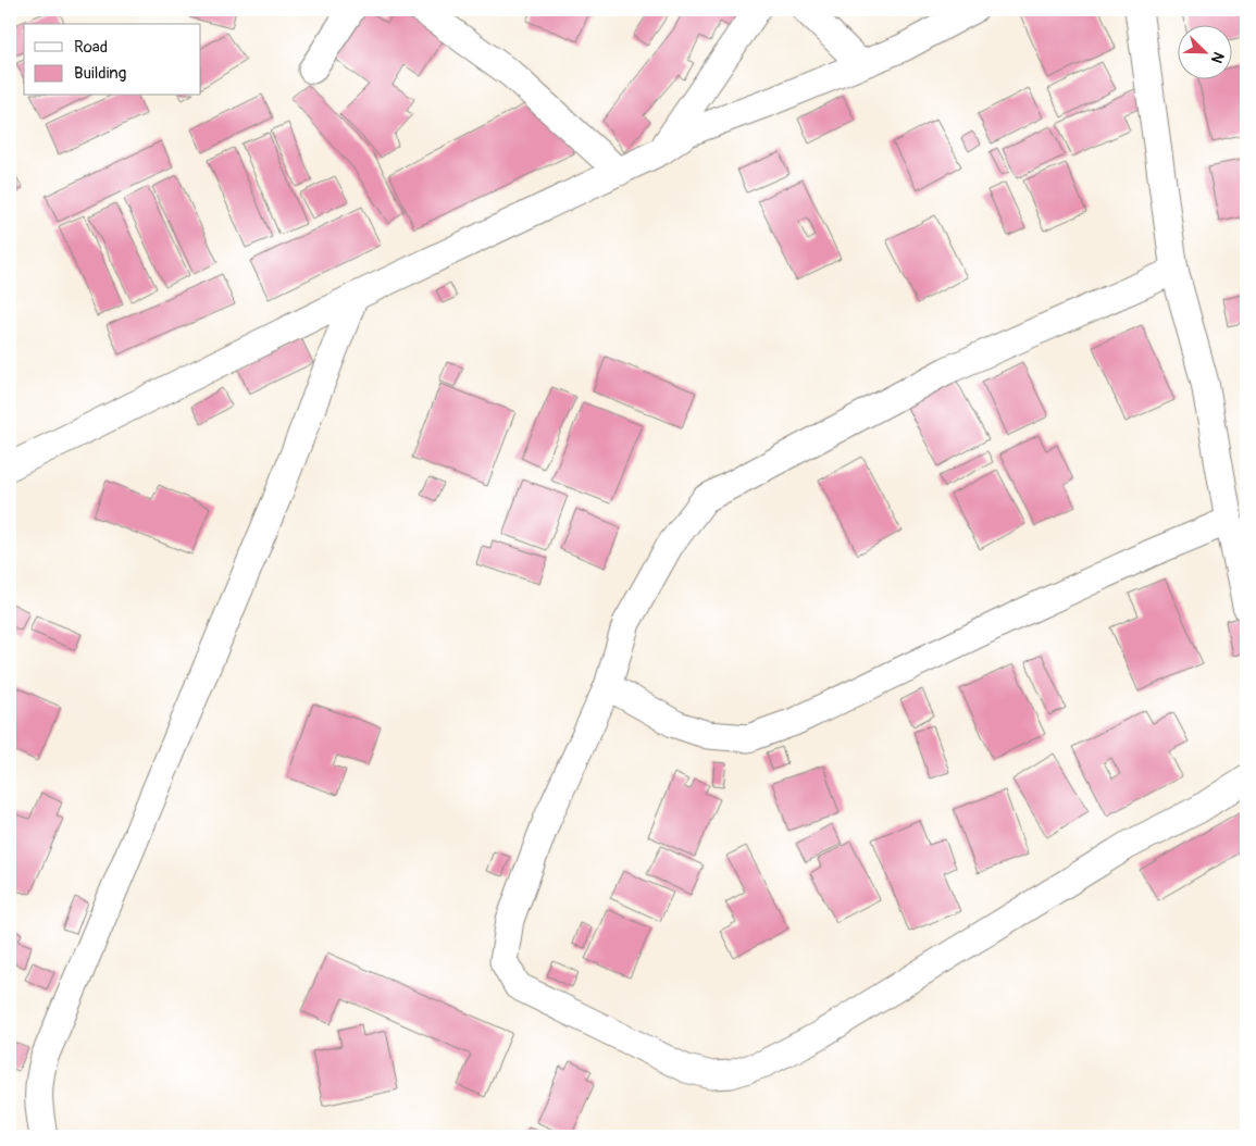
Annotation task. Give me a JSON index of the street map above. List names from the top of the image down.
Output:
{
  "legend": ["Road", "Building"],
  "north": "bottom right"
}
